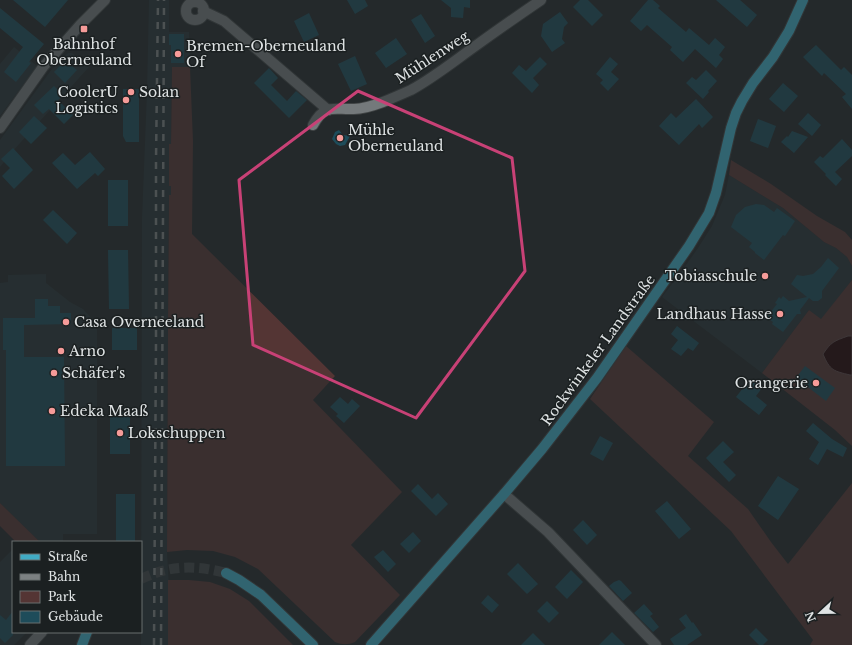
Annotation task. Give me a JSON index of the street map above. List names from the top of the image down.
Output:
{
  "streets": {
    "main road": ["Rockwinkeler Landstraße"],
    "street": ["Mühlenweg"]
  },
  "places": {
    "transit": ["Bahnhof Oberneuland"],
    "other": [
      "Bremen-Oberneuland Of",
      "Solan",
      "CoolerU Logistics",
      "Mühle Oberneuland",
      "Tobiasschule",
      "Landhaus Hasse",
      "Casa Overneeland",
      "Arno",
      "Schäfer's",
      "Orangerie",
      "Edeka Maaß",
      "Lokschuppen"
    ]
  },
  "legend": [
    "Straße",
    "Bahn",
    "Park",
    "Gebäude"
  ],
  "north": "left"
}
